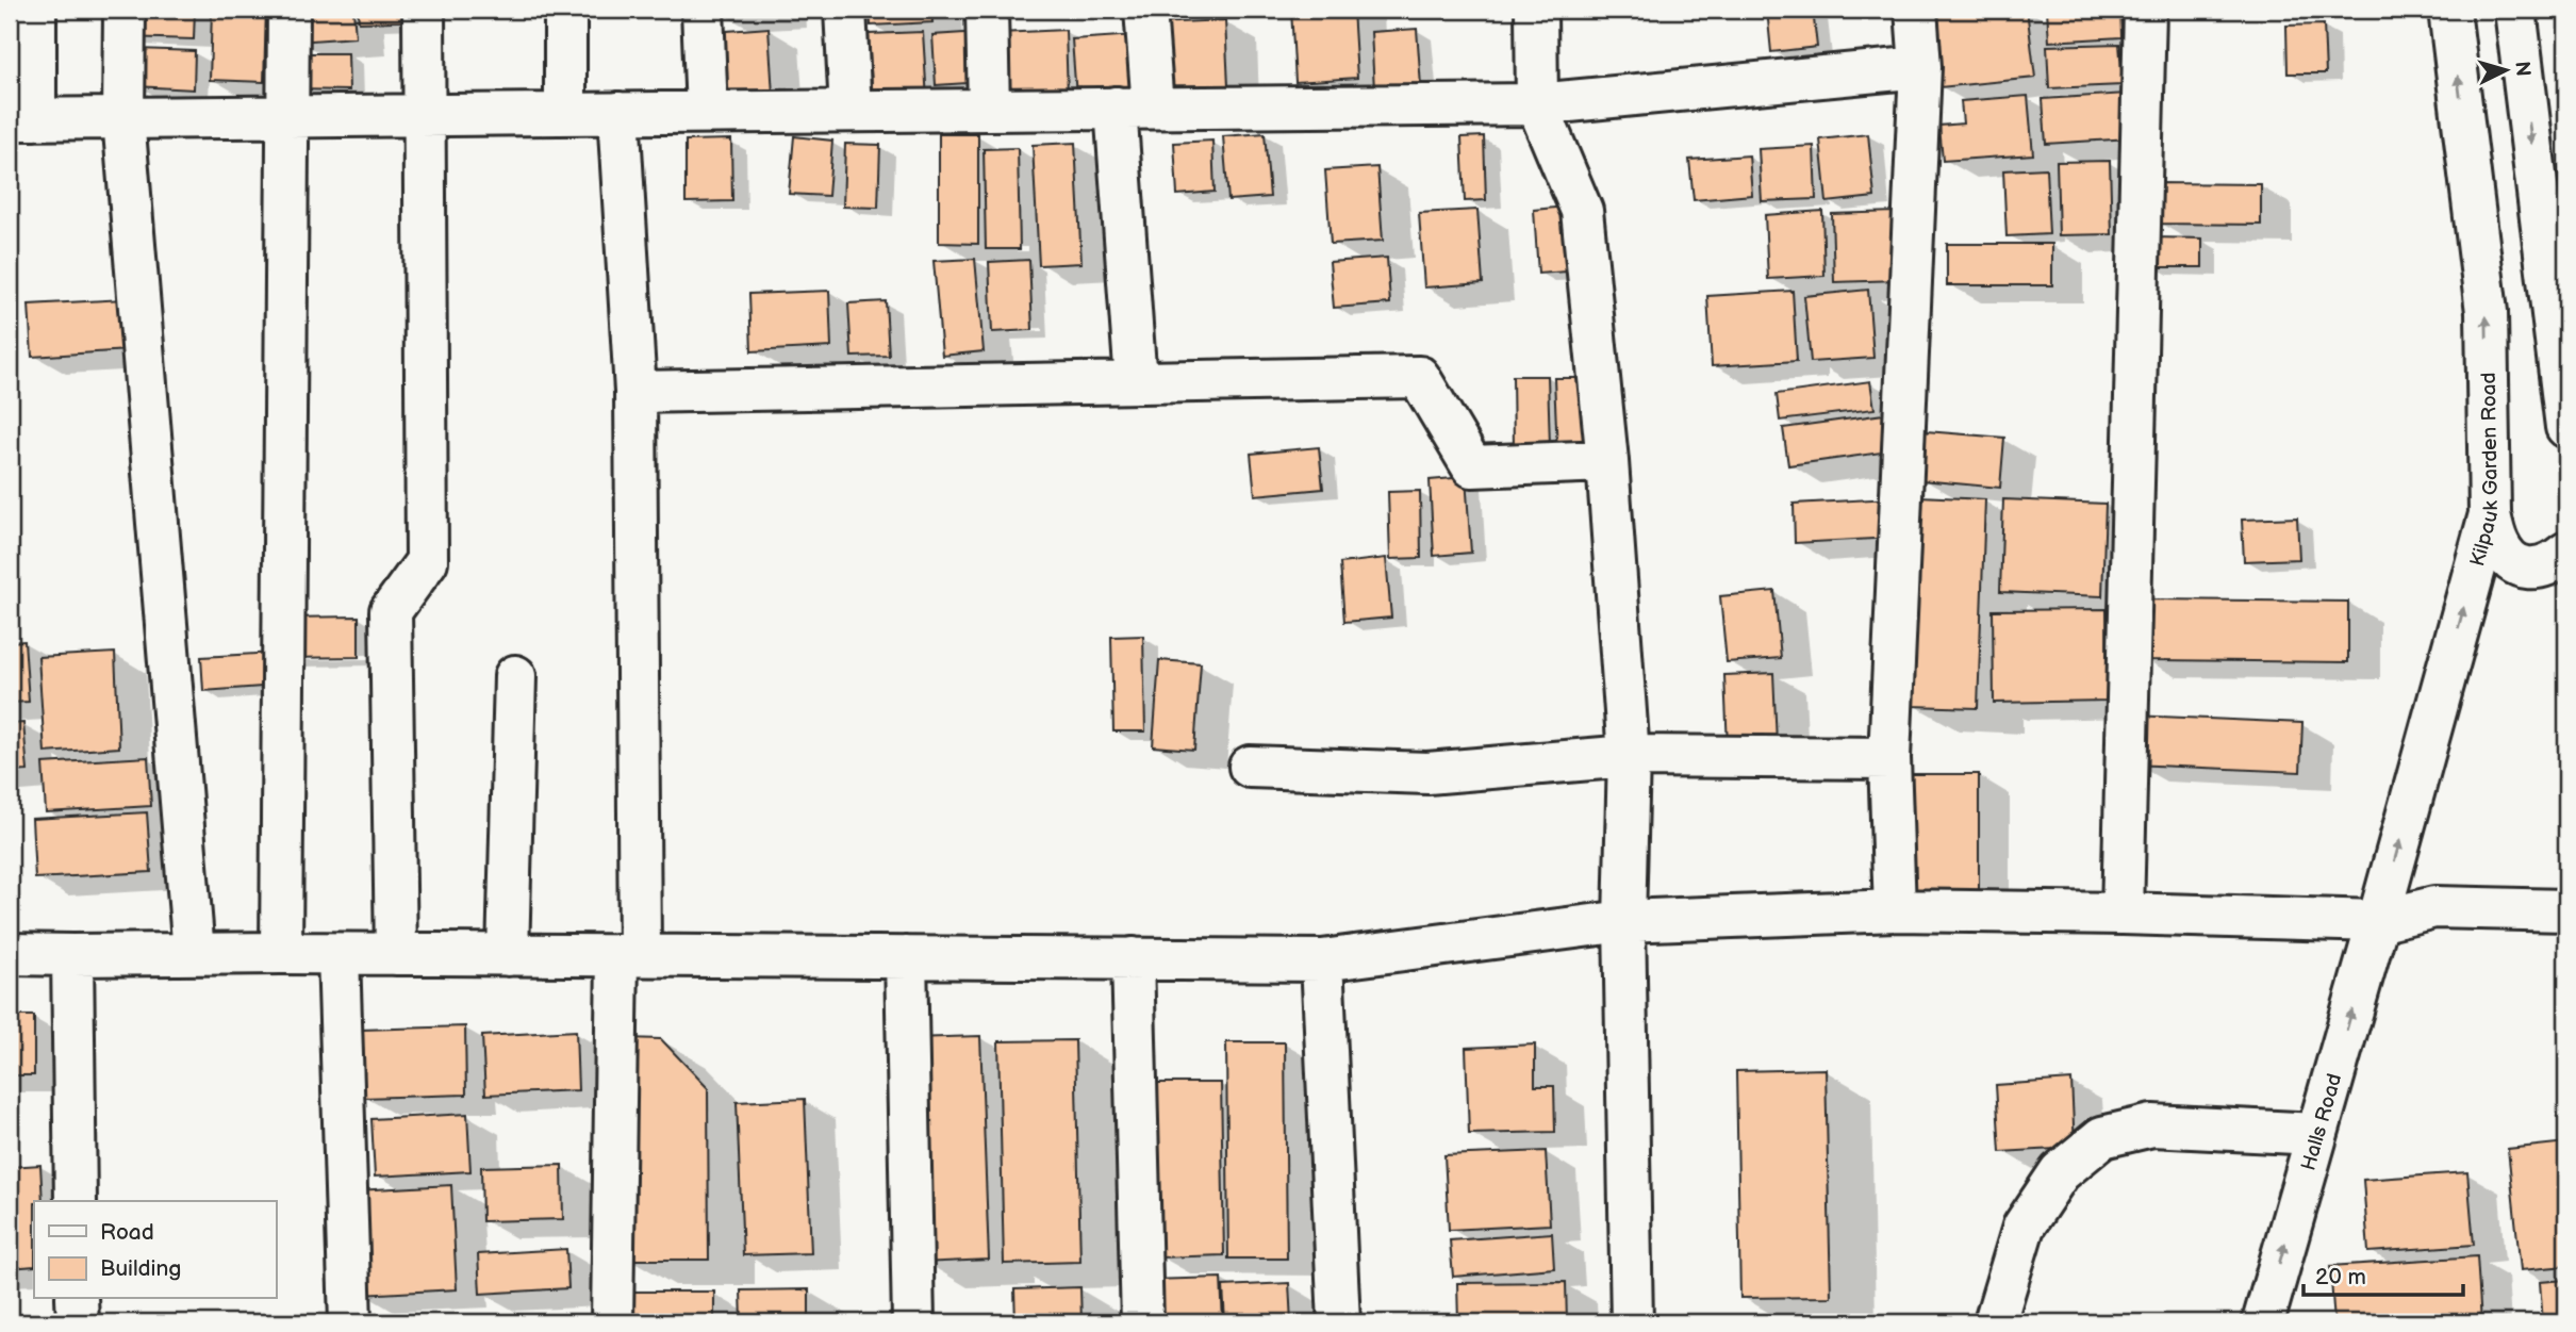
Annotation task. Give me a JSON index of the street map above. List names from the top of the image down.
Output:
{
  "streets": {
    "street": ["Kilpauk Garden Road", "Halls Road"]
  },
  "crossings": [
    ["Kilpauk Garden Road", "Halls Road"]
  ],
  "one_way": ["Halls Road"],
  "legend": ["Road", "Building"],
  "scale_bar": "20 m",
  "north": "right"
}
